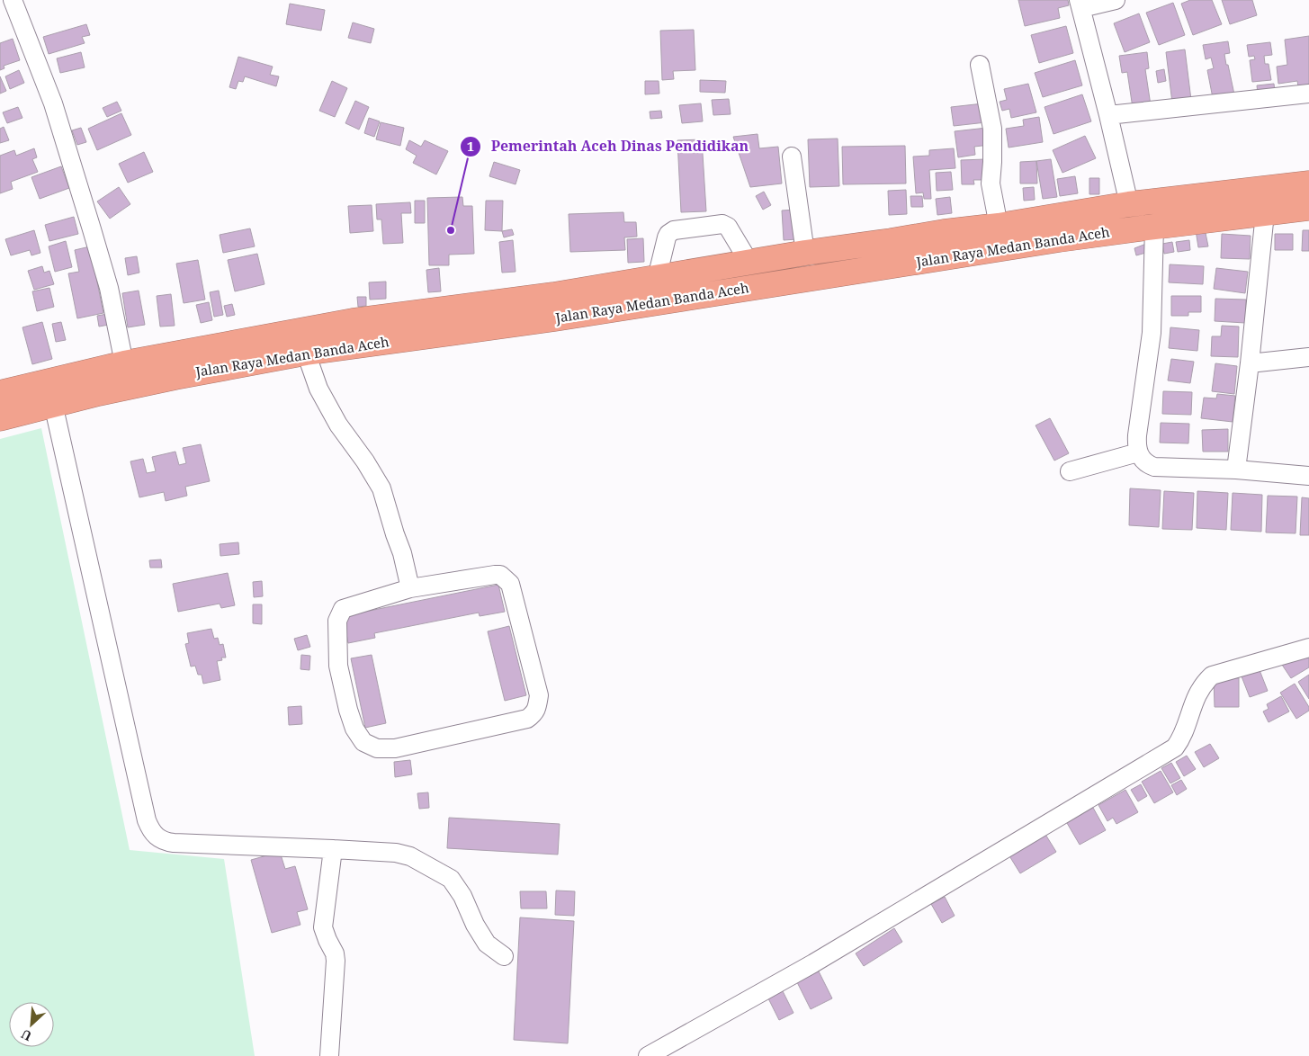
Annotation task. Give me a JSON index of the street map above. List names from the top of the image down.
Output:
{
  "streets": {
    "highway": ["Jalan Raya Medan Banda Aceh"]
  },
  "places": ["Pemerintah Aceh Dinas Pendidikan"],
  "north": "bottom left"
}
